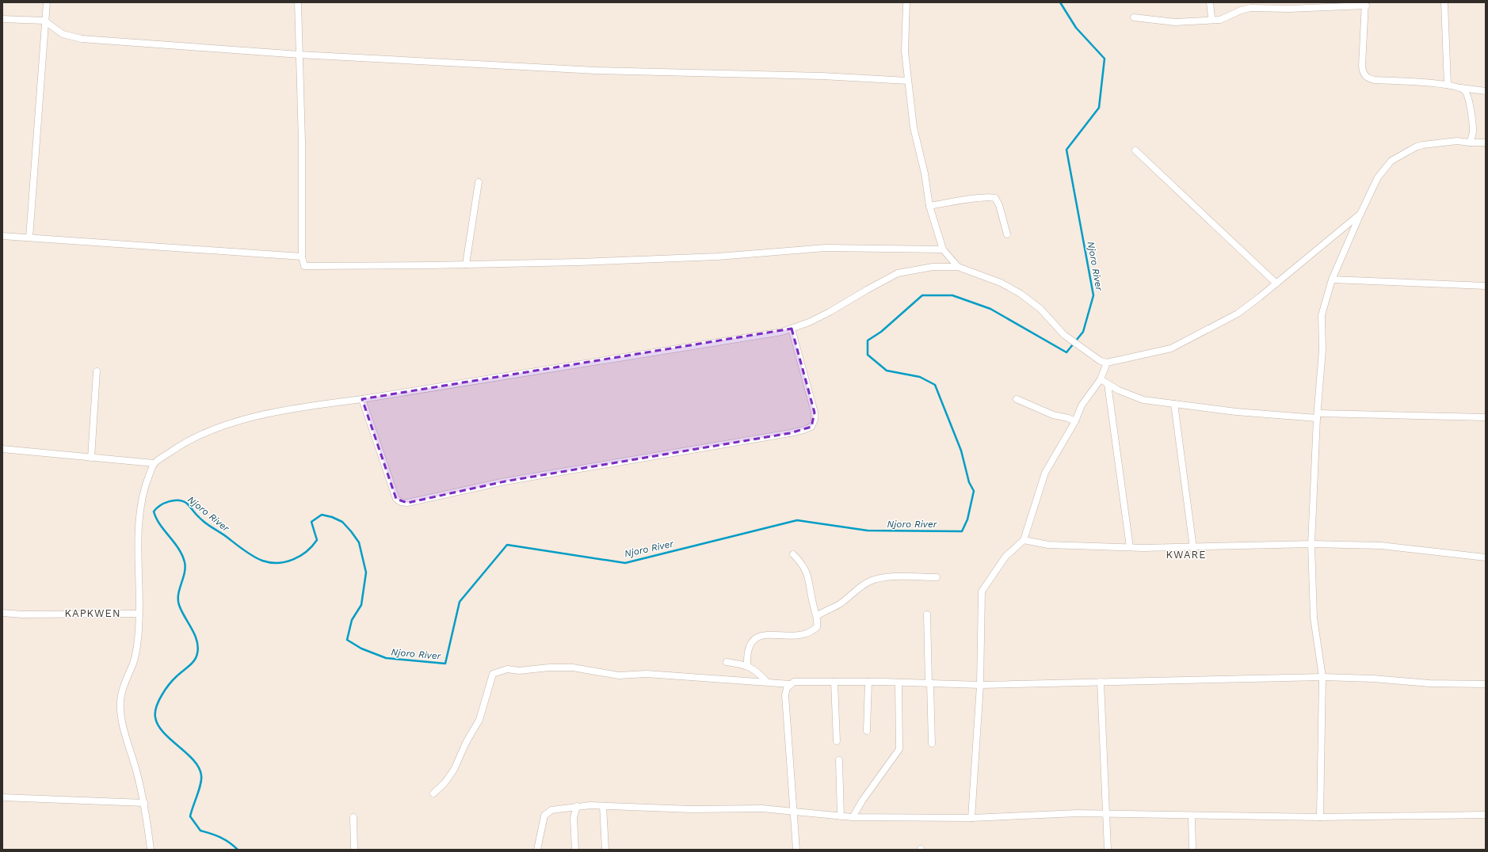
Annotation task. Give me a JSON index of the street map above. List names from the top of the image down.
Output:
{
  "districts": ["KWARE", "KAPKWEN"],
  "water": ["Njoro River"]
}
